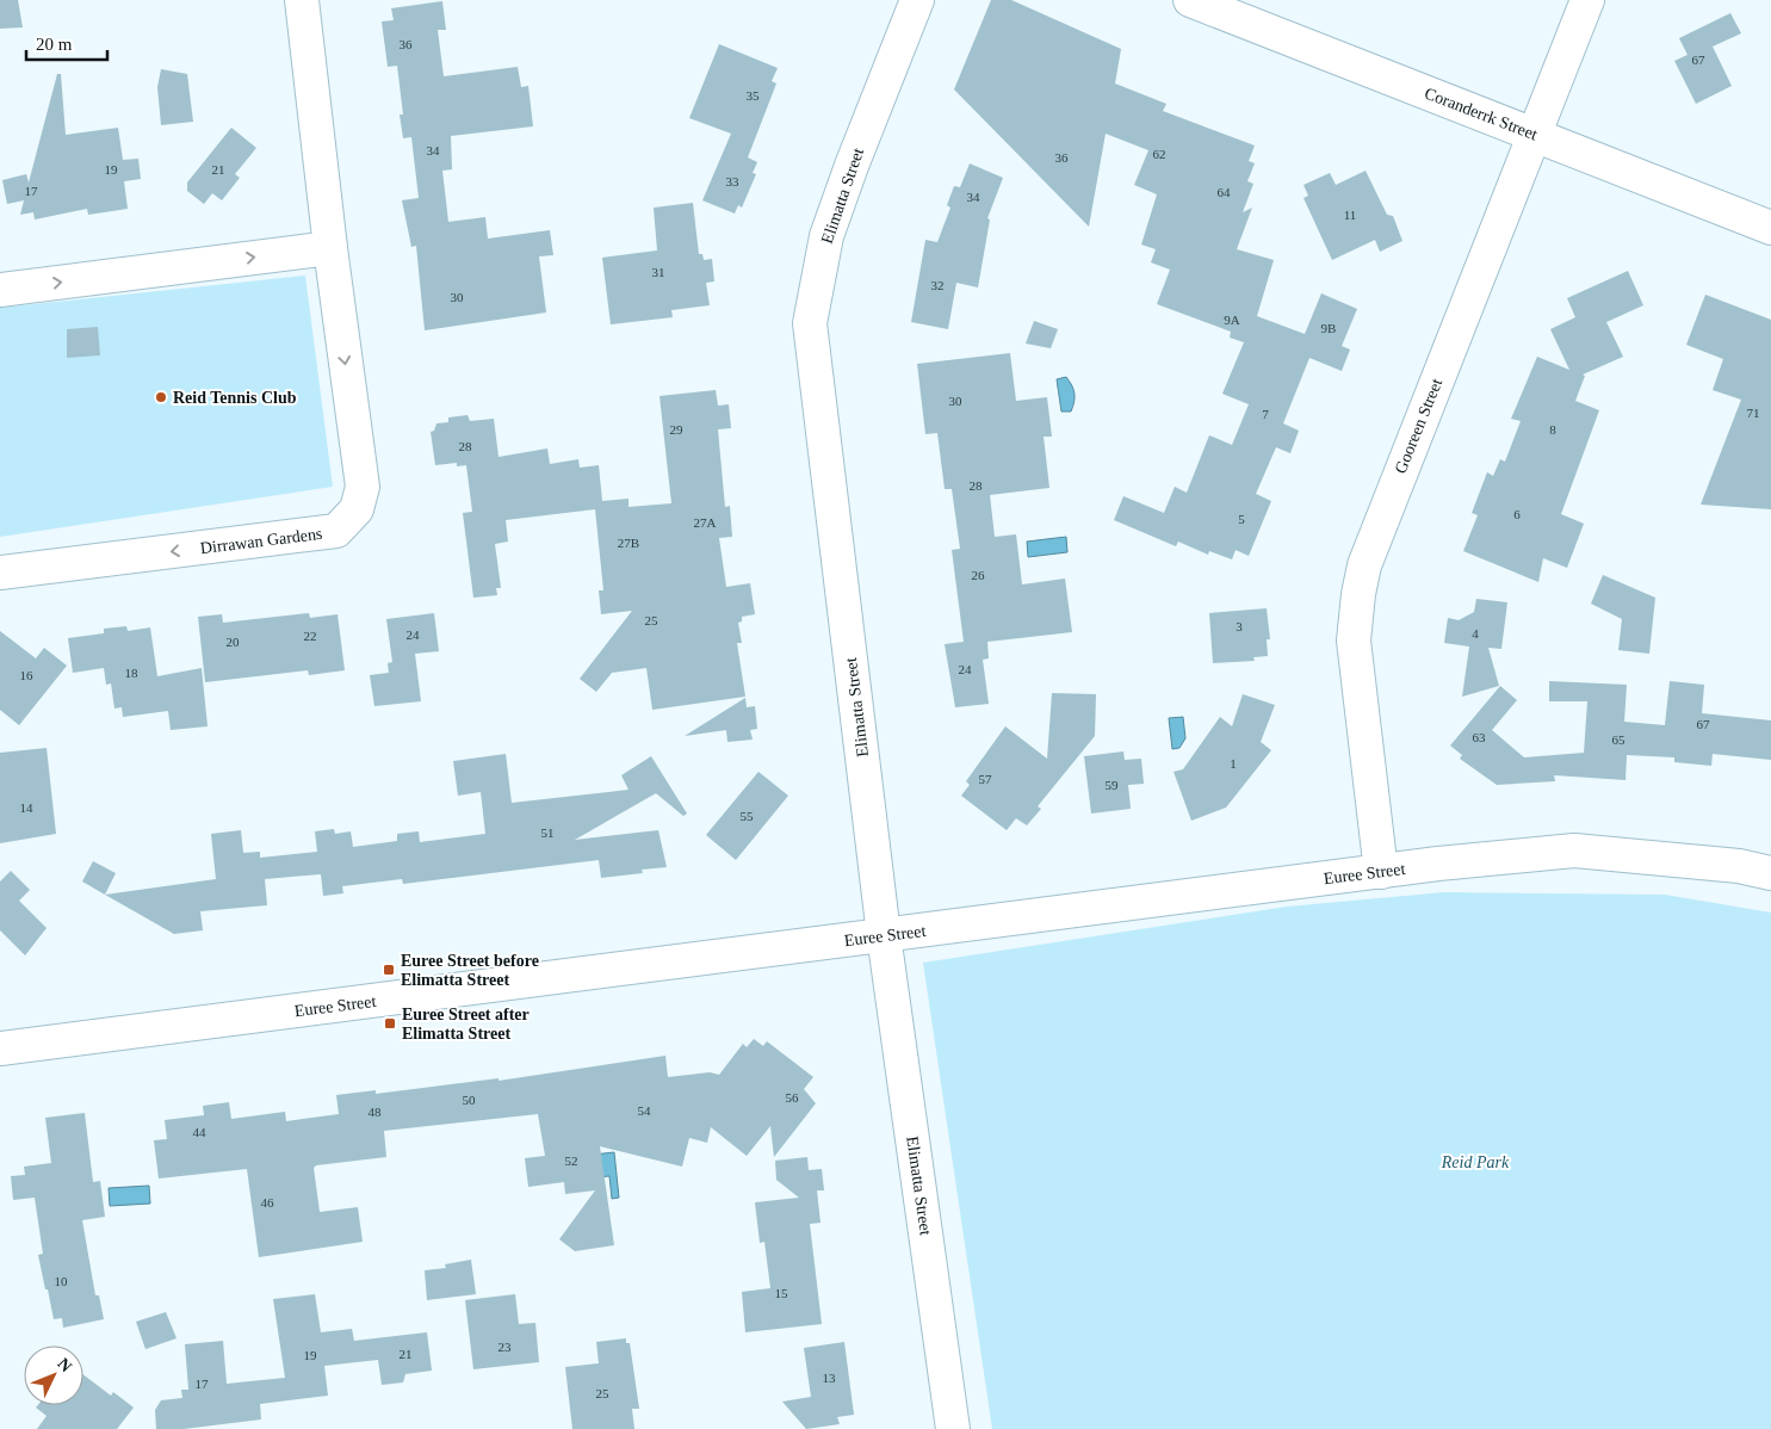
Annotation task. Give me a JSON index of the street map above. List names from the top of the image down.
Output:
{
  "streets": {
    "street": [
      "Coranderrk Street",
      "Elimatta Street",
      "Gooreen Street",
      "Dirrawan Gardens",
      "Euree Street"
    ]
  },
  "crossings": [
    ["Coranderrk Street", "Gooreen Street"],
    ["Elimatta Street", "Euree Street"],
    ["Gooreen Street", "Euree Street"]
  ],
  "parks": ["Reid Park"],
  "places": {
    "other": ["Reid Tennis Club"],
    "transit": ["Euree Street before Elimatta Street", "Euree Street after Elimatta Street"]
  },
  "house_numbers": [
    "36",
    "67",
    "35",
    "34",
    "62",
    "36",
    "19",
    "21",
    "33",
    "17",
    "64",
    "34",
    "11",
    "31",
    "32",
    "30",
    "9A",
    "9B",
    "30",
    "71",
    "7",
    "29",
    "8",
    "28",
    "28",
    "6",
    "5",
    "27A",
    "27B",
    "26",
    "25",
    "3",
    "4",
    "24",
    "22",
    "20",
    "24",
    "18",
    "16",
    "67",
    "63",
    "65",
    "1",
    "57",
    "59",
    "14",
    "55",
    "51",
    "56",
    "50",
    "54",
    "48",
    "44",
    "52",
    "46",
    "10",
    "15",
    "23",
    "21",
    "19",
    "13",
    "17",
    "25"
  ],
  "scale_bar": "20 m",
  "north": "top right"
}
